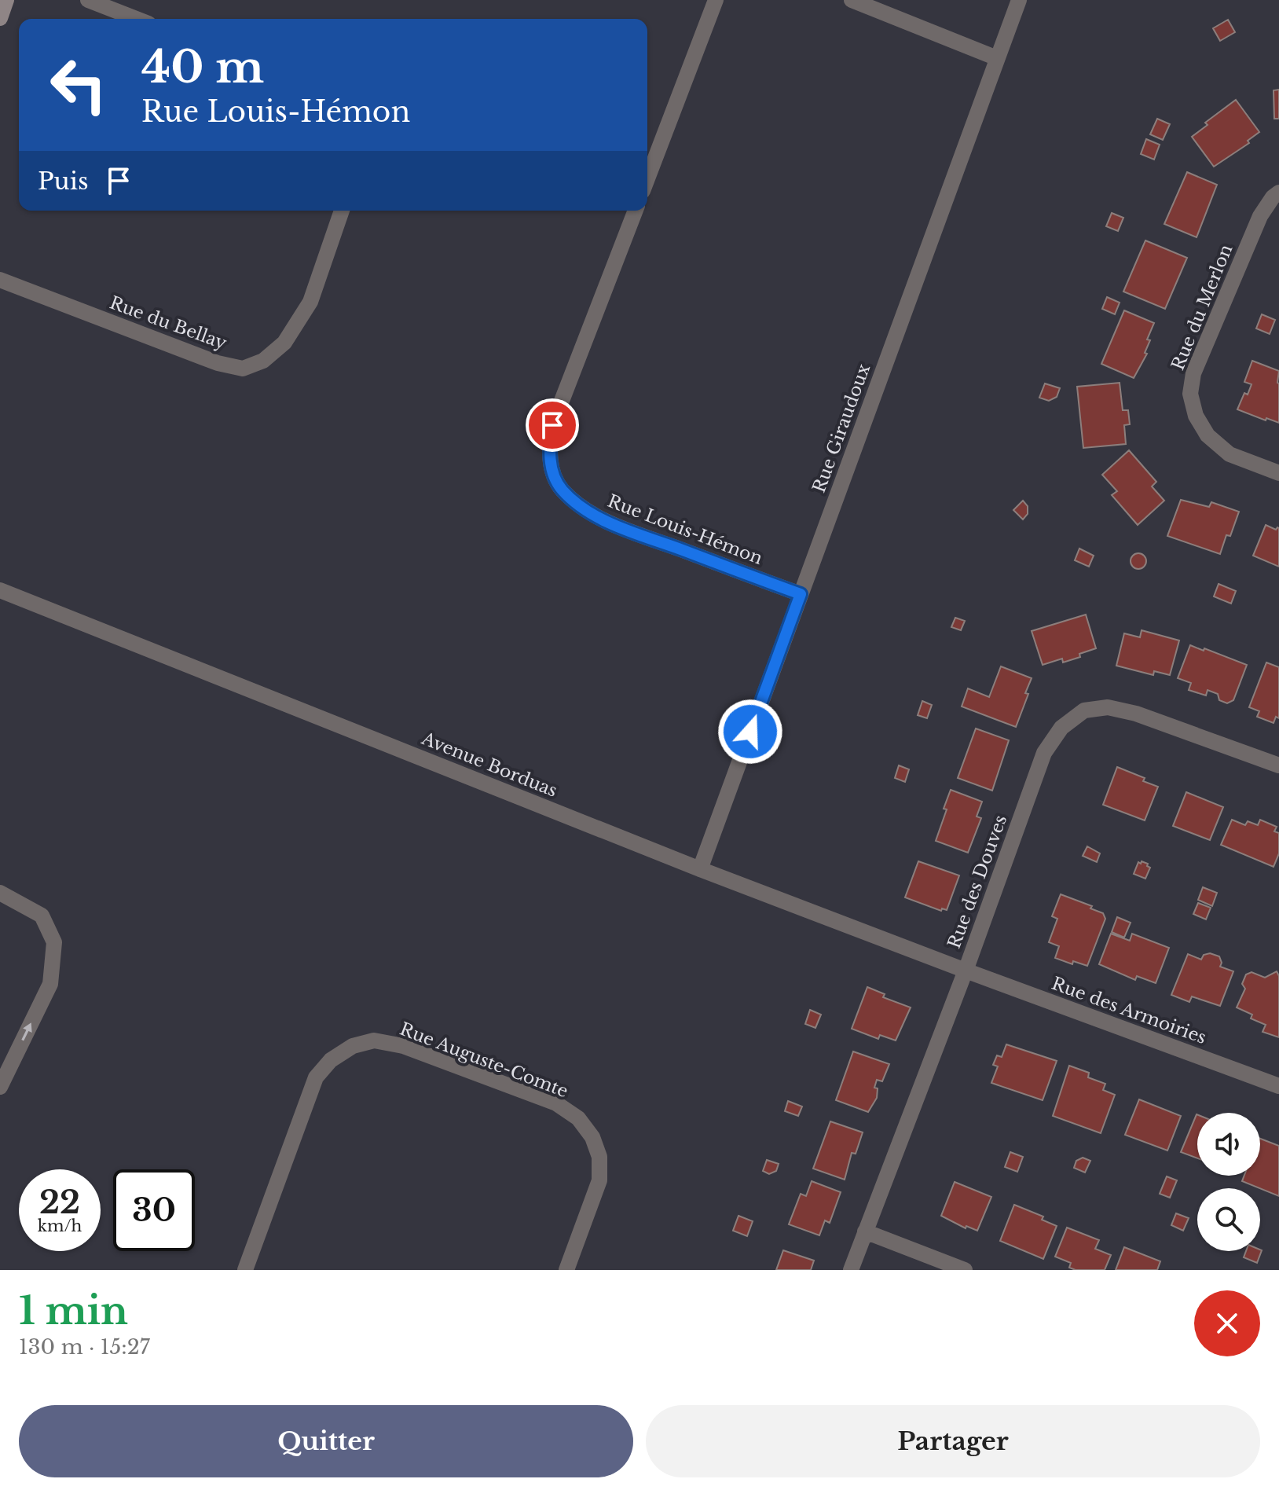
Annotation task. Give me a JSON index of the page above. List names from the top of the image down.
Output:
{
  "streets": {
    "street": [
      "Rue du Merlon",
      "Rue du Bellay",
      "Rue Giraudoux",
      "Rue Louis-Hémon",
      "Avenue Borduas",
      "Rue des Douves",
      "Rue des Armoiries",
      "Rue Auguste-Comte"
    ]
  },
  "crossings": [
    ["Rue Giraudoux", "Rue Louis-Hémon"],
    ["Rue Giraudoux", "Avenue Borduas"],
    ["Avenue Borduas", "Rue des Douves"],
    ["Avenue Borduas", "Rue des Armoiries"],
    ["Rue des Douves", "Rue des Armoiries"]
  ],
  "page": {
    "turn": ["40 m", "Rue Louis-Hémon"],
    "then": "Puis",
    "speed": "22 km/h",
    "limit": "30",
    "heading": ["1 min", "130 m · 15:27"],
    "buttons": ["Quitter", "Partager"]
  }
}
